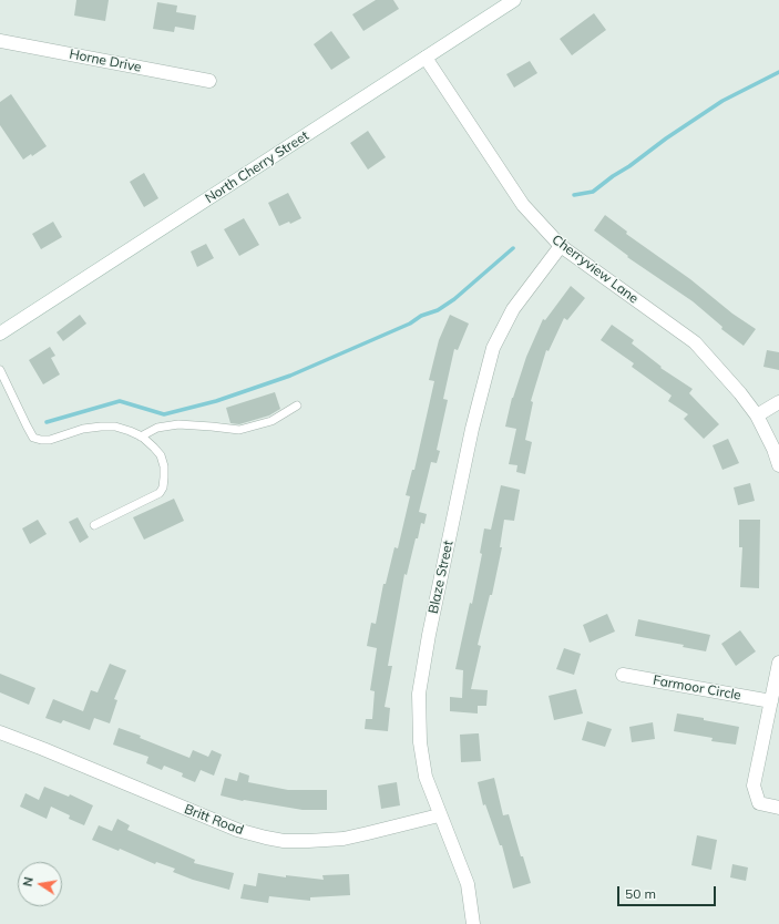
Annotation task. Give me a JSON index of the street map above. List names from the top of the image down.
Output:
{
  "streets": {
    "street": [
      "Horne Drive",
      "North Cherry Street",
      "Cherryview Lane",
      "Blaze Street",
      "Farmoor Circle",
      "Britt Road"
    ]
  },
  "crossings": [
    ["North Cherry Street", "Cherryview Lane"],
    ["Cherryview Lane", "Blaze Street"],
    ["Blaze Street", "Britt Road"]
  ],
  "scale_bar": "50 m",
  "north": "left"
}
